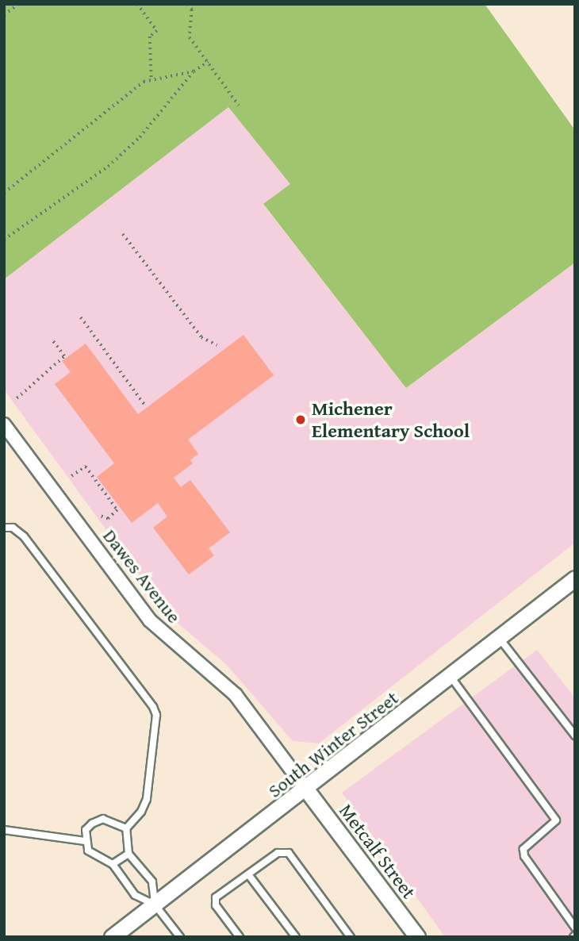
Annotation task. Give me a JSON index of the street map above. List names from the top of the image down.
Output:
{
  "streets": {
    "street": ["Dawes Avenue", "South Winter Street", "Metcalf Street"]
  },
  "crossings": [
    ["Dawes Avenue", "South Winter Street"],
    ["Dawes Avenue", "Metcalf Street"],
    ["South Winter Street", "Metcalf Street"]
  ],
  "places": ["Michener Elementary School"]
}
